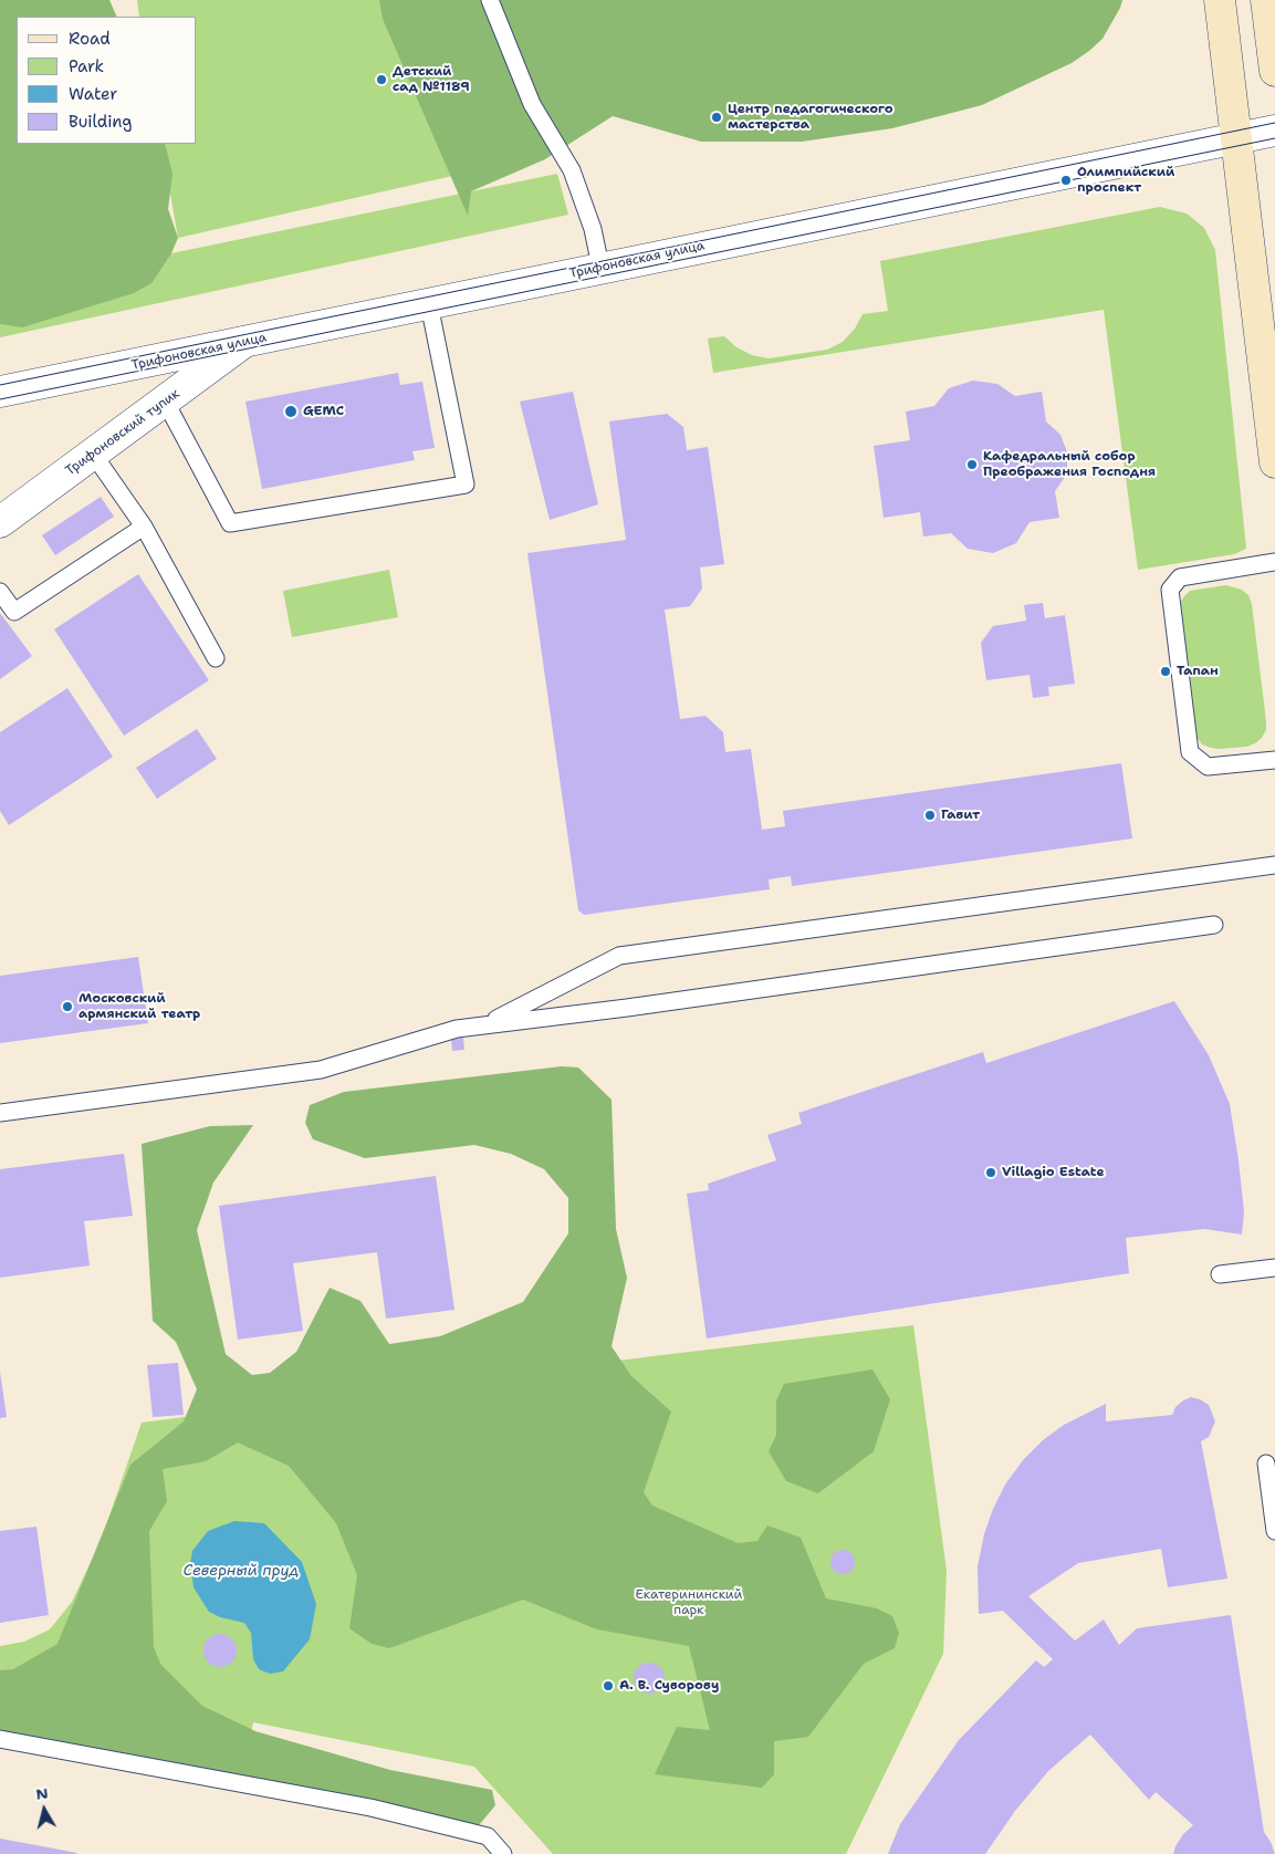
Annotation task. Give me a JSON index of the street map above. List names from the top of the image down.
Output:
{
  "streets": {
    "street": ["Трифоновская улица", "Трифоновский тупик"]
  },
  "crossings": [
    ["Трифоновская улица", "Трифоновский тупик"]
  ],
  "water": ["Северный пруд"],
  "parks": ["Екатерининский парк"],
  "places": [
    "Детский сад №1189",
    "Центр педагогического мастерства",
    "Олимпийский проспект",
    "GEMC",
    "Кафедральный собор Преображения Господня",
    "Тапан",
    "Гавит",
    "Московский армянский театр",
    "Villagio Estate",
    "А. В. Суворову"
  ],
  "legend": [
    "Road",
    "Park",
    "Water",
    "Building"
  ],
  "north": "top"
}
